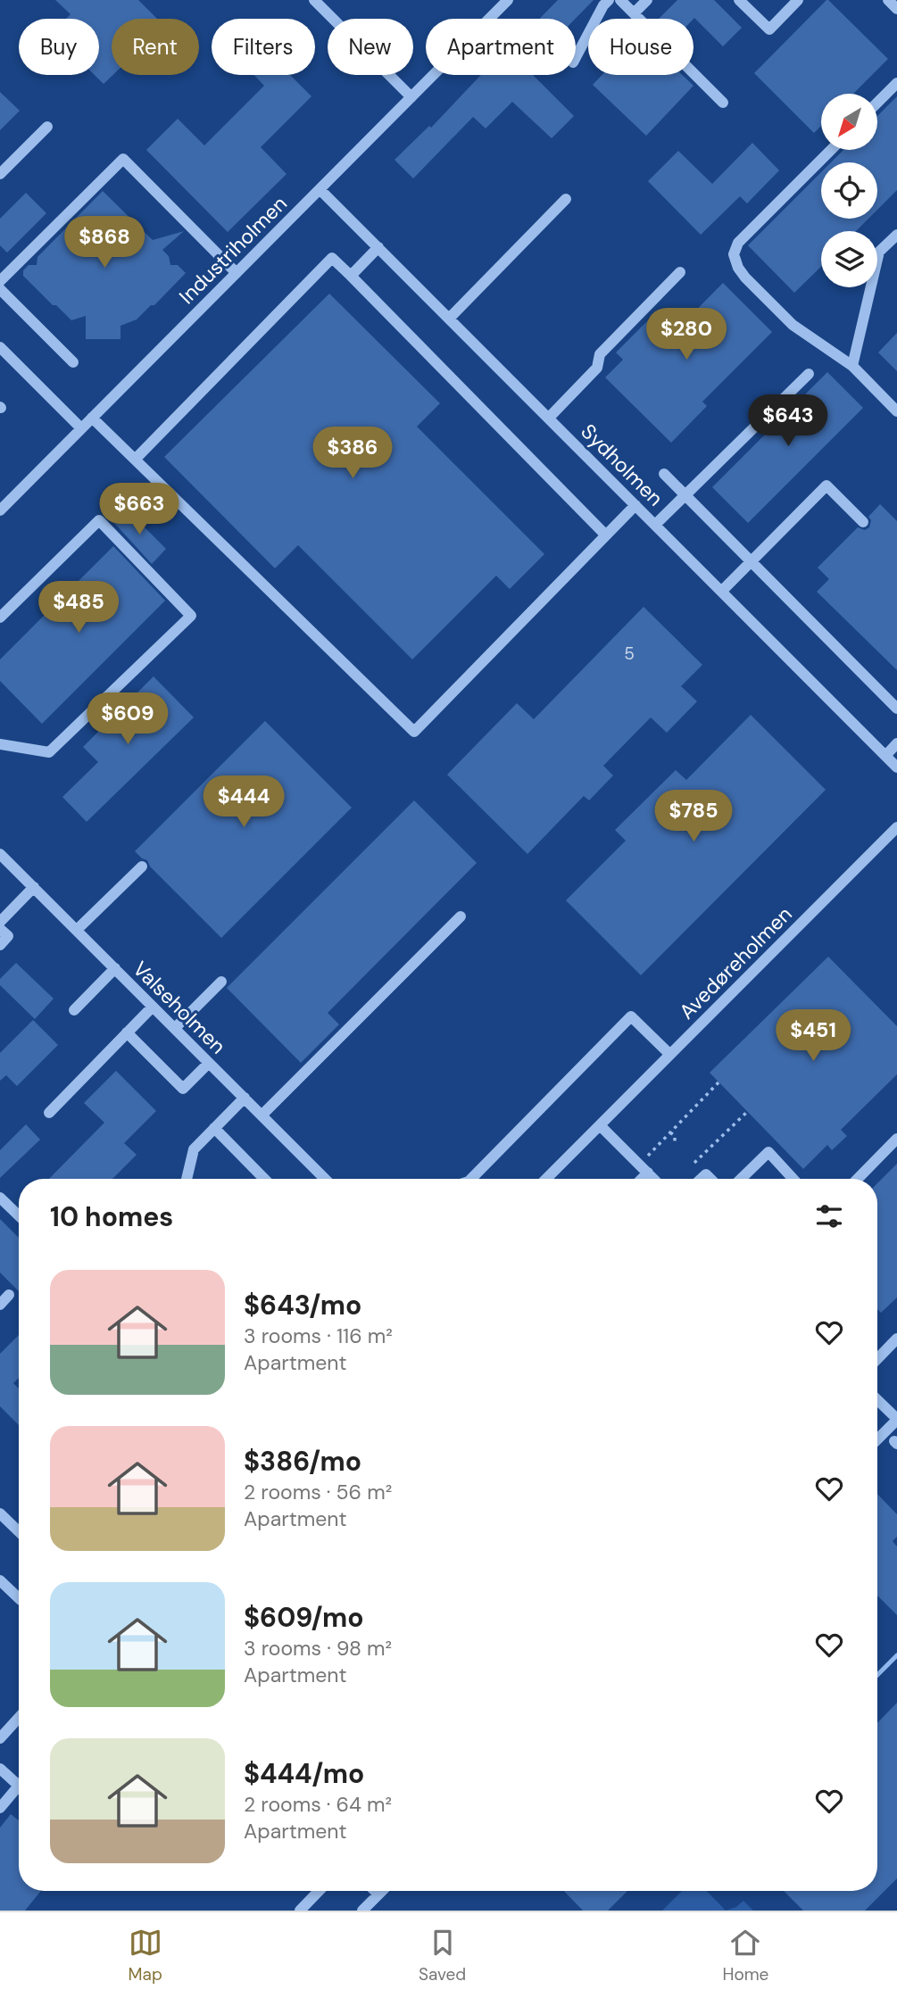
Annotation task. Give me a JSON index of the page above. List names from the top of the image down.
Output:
{
  "streets": {
    "street": [
      "Industriholmen",
      "Sydholmen",
      "Avedøreholmen",
      "Valseholmen"
    ]
  },
  "crossings": [
    ["Industriholmen", "Sydholmen"]
  ],
  "house_numbers": ["5"],
  "north": "bottom left",
  "page": {
    "chip": [
      "Buy",
      "Rent",
      "Filters",
      "New",
      "Apartment",
      "House"
    ],
    "price": [
      "$868",
      "$280",
      "$643",
      "$386",
      "$663",
      "$485",
      "$609",
      "$444",
      "$785",
      "$451"
    ],
    "heading": "10 homes",
    "list": [
      {
        "name": "$643/mo",
        "note": "3 rooms · 116 m² · Apartment"
      },
      {
        "name": "$386/mo",
        "note": "2 rooms · 56 m² · Apartment"
      },
      {
        "name": "$609/mo",
        "note": "3 rooms · 98 m² · Apartment"
      },
      {
        "name": "$444/mo",
        "note": "2 rooms · 64 m² · Apartment"
      }
    ],
    "tabs": ["Map", "Saved", "Home"]
  }
}
